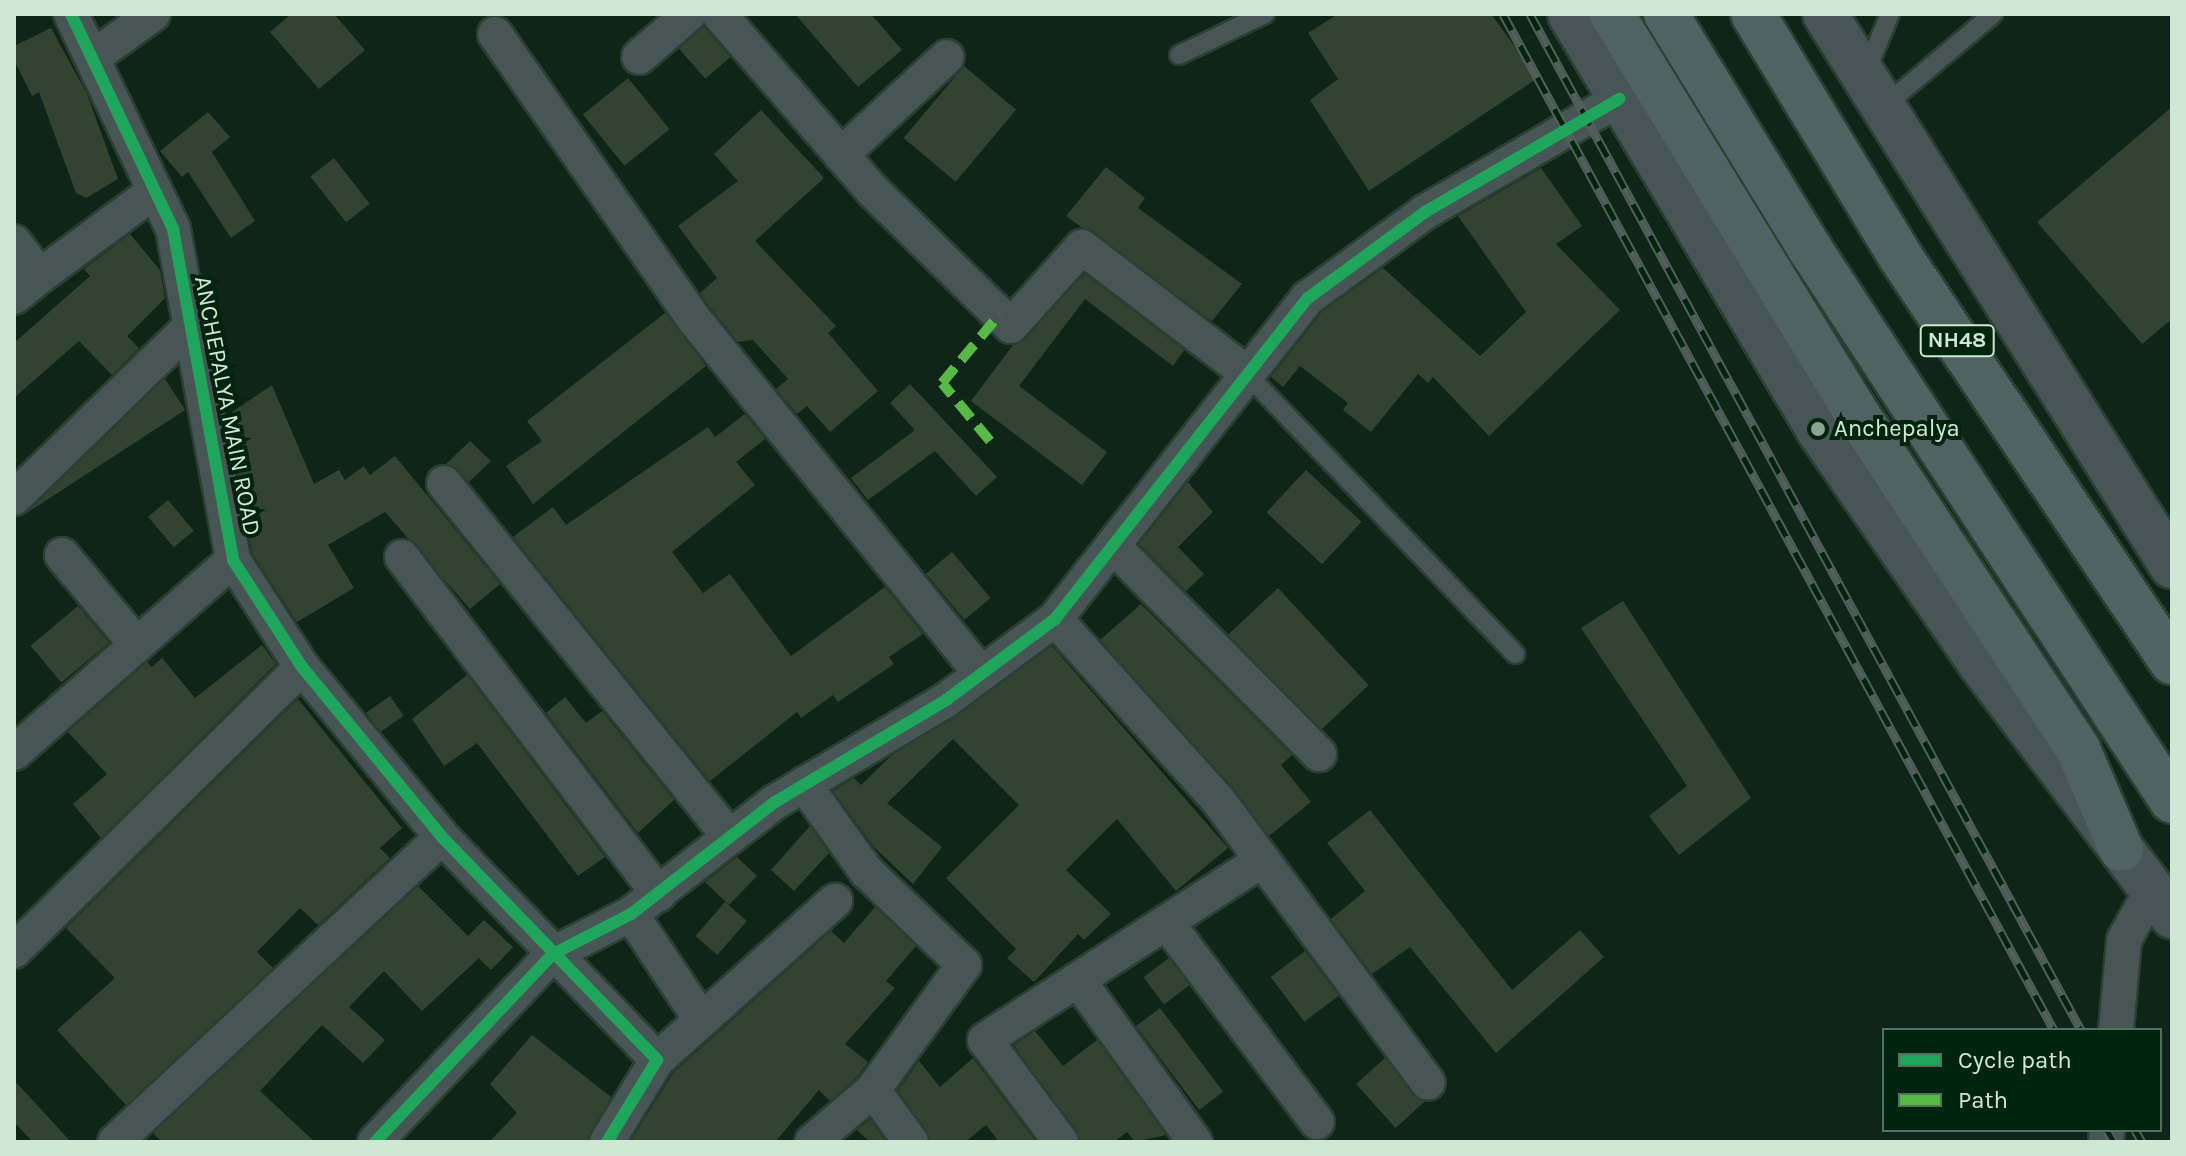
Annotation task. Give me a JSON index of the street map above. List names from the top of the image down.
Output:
{
  "streets": {
    "highway": ["NH48"],
    "street": ["ANCHEPALYA MAIN ROAD"]
  },
  "places": ["Anchepalya"],
  "legend": ["Cycle path", "Path"]
}
